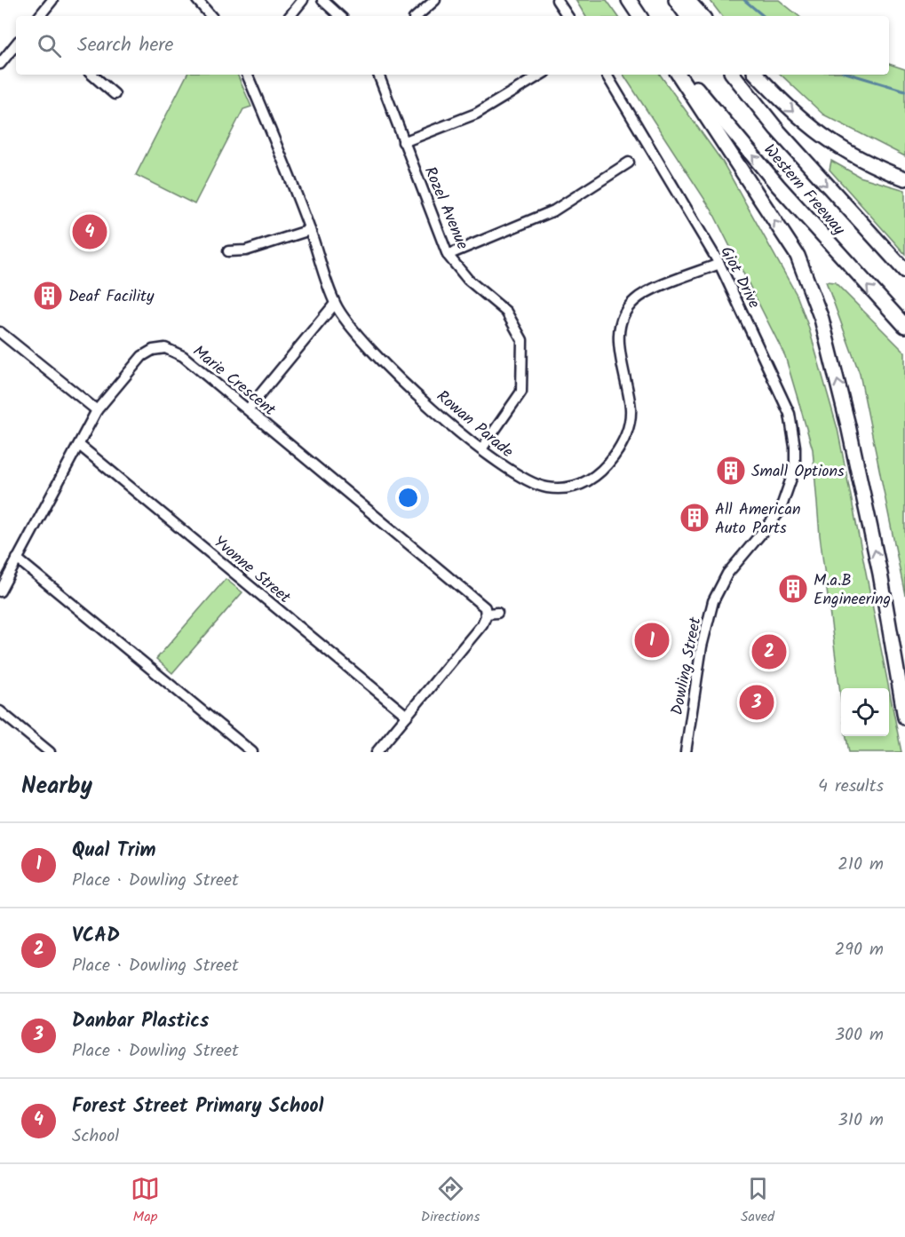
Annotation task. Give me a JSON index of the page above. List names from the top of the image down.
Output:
{
  "streets": {
    "highway": ["Western Freeway"],
    "street": [
      "Rozel Avenue",
      "Giot Drive",
      "Marie Crescent",
      "Rowan Parade",
      "Yvonne Street",
      "Dowling Street"
    ]
  },
  "crossings": [
    ["Rozel Avenue", "Rowan Parade"],
    ["Giot Drive", "Rowan Parade"],
    ["Giot Drive", "Dowling Street"],
    ["Marie Crescent", "Yvonne Street"]
  ],
  "places": {
    "building": [
      "Deaf Facility",
      "Small Options",
      "All American Auto Parts",
      "M.a.B Engineering"
    ]
  },
  "page": {
    "search": "Search here",
    "pins": [
      "4",
      "1",
      "2",
      "3"
    ],
    "heading": ["Nearby", "4 results"],
    "list": [
      {
        "mark": "1",
        "name": "Qual Trim",
        "note": "Place · Dowling Street",
        "value": "210 m"
      },
      {
        "mark": "2",
        "name": "VCAD",
        "note": "Place · Dowling Street",
        "value": "290 m"
      },
      {
        "mark": "3",
        "name": "Danbar Plastics",
        "note": "Place · Dowling Street",
        "value": "300 m"
      },
      {
        "mark": "4",
        "name": "Forest Street Primary School",
        "note": "School",
        "value": "310 m"
      }
    ],
    "nav": ["Map", "Directions", "Saved"]
  }
}
